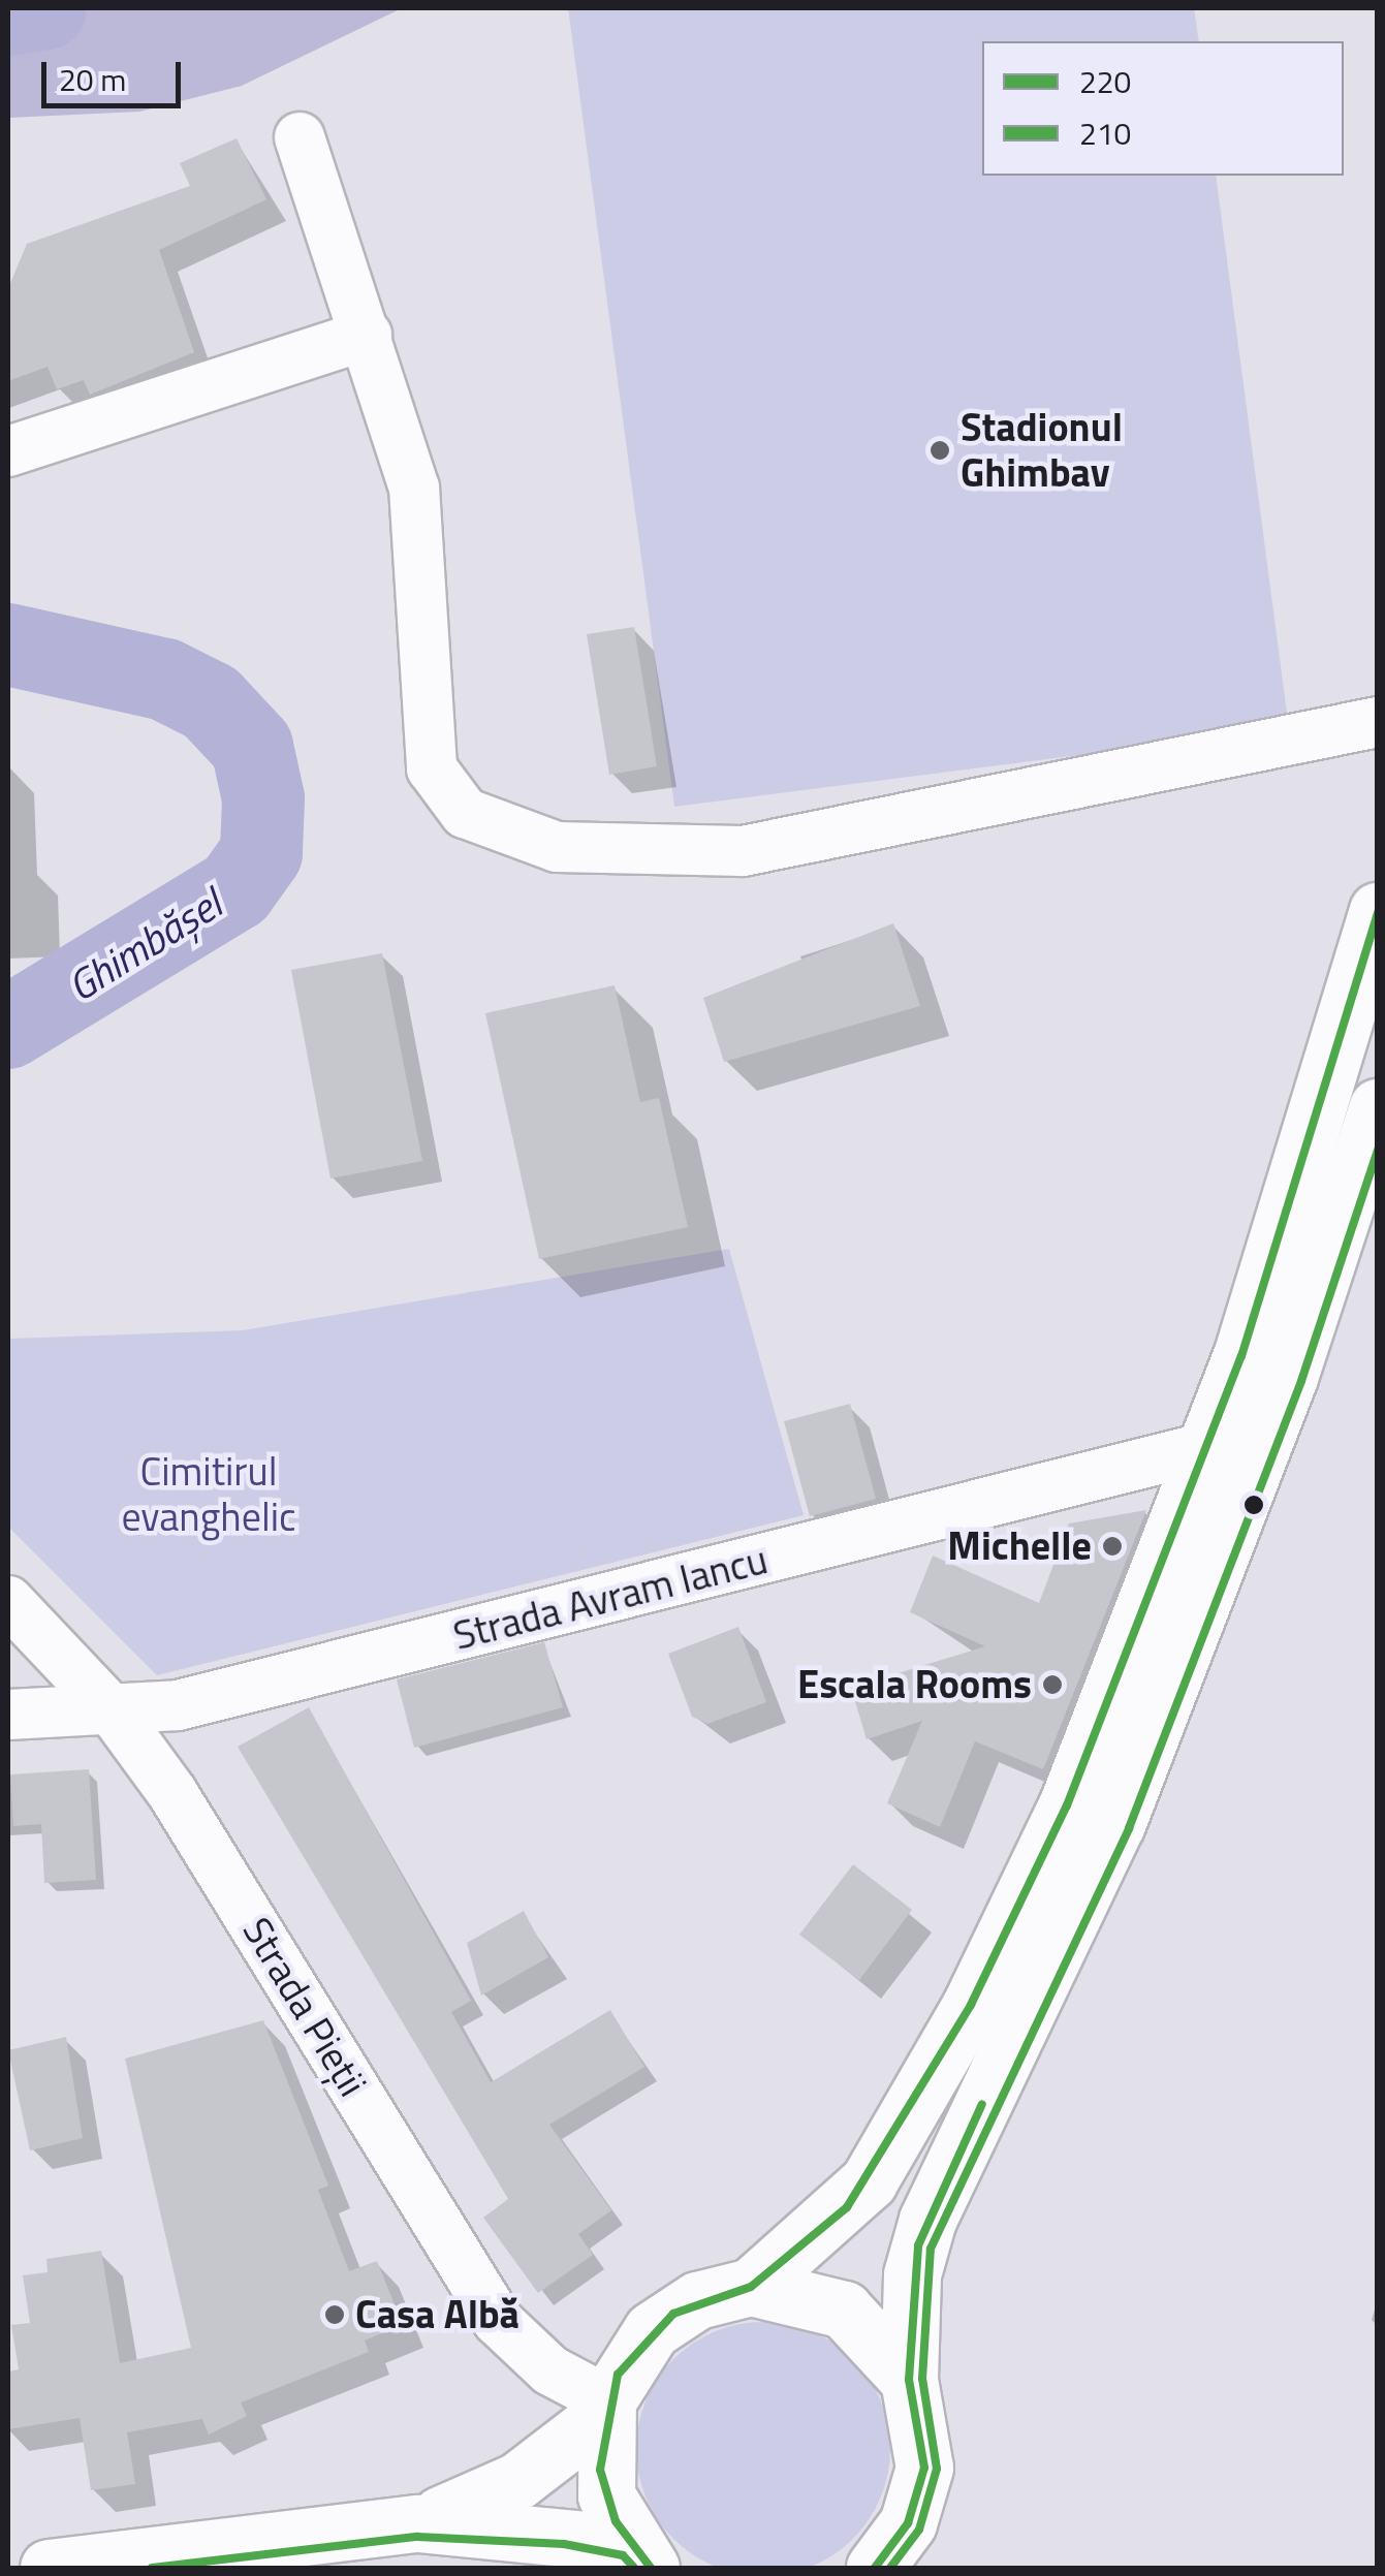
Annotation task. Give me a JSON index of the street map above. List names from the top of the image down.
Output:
{
  "streets": {
    "street": ["Strada Avram Iancu", "Strada Pieții"]
  },
  "crossings": [
    ["Strada Avram Iancu", "Strada Pieții"]
  ],
  "water": ["Ghimbășel"],
  "parks": ["Cimitirul evanghelic"],
  "places": [
    "Stadionul Ghimbav",
    "Michelle",
    "Escala Rooms",
    "Casa Albă"
  ],
  "lines": ["transit line 220", "transit line 210"],
  "legend": ["220", "210"],
  "scale_bar": "20 m"
}
